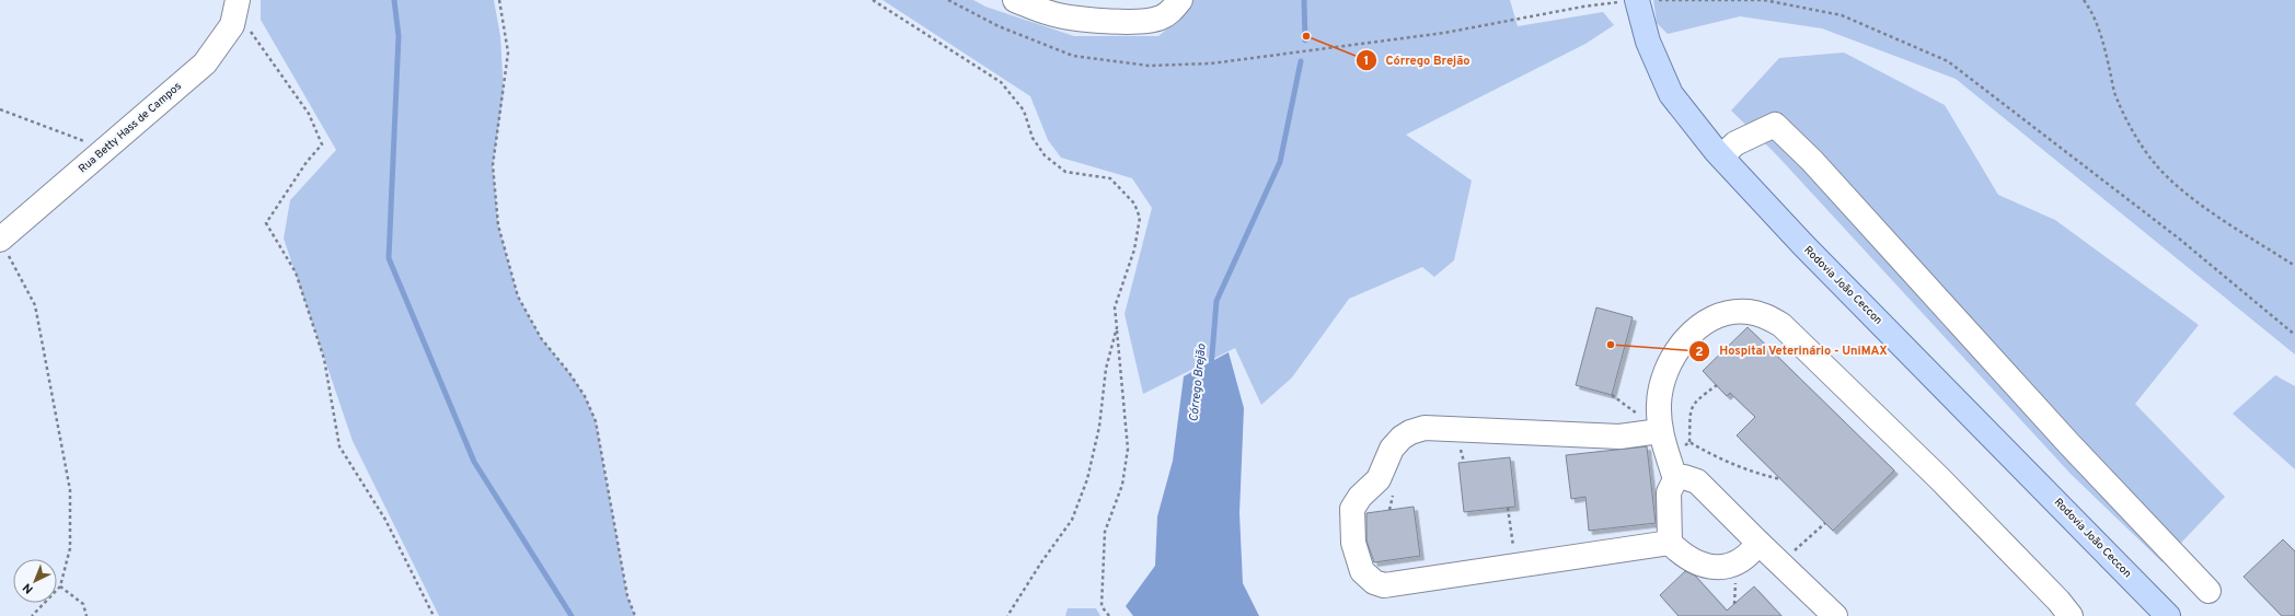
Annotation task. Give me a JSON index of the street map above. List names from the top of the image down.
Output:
{
  "streets": {
    "main road": ["Rodovia João Ceccon"],
    "street": ["Rua Betty Hass de Campos"]
  },
  "water": ["Córrego Brejão"],
  "places": ["Córrego Brejão", "Hospital Veterinário - UniMAX"],
  "north": "bottom left"
}
